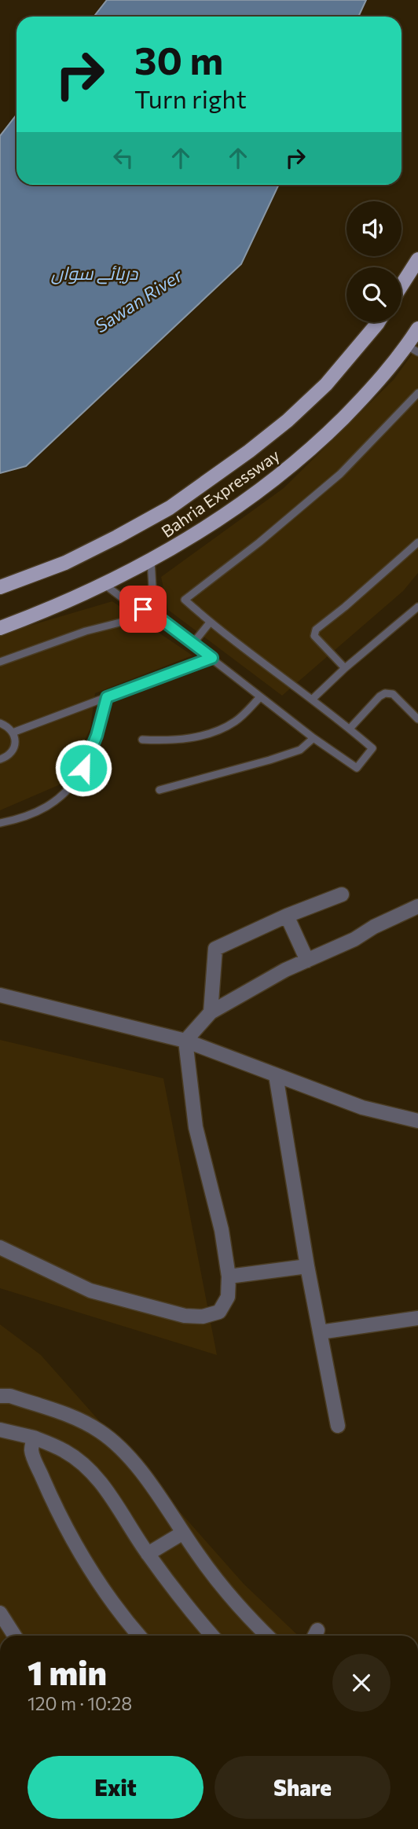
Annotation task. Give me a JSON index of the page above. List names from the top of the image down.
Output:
{
  "streets": {
    "main road": ["Bahria Expressway"]
  },
  "water": ["دریائے سواں", "Sawan River"],
  "page": {
    "turn": ["30 m", "Turn right"],
    "heading": ["1 min", "120 m · 10:28"],
    "buttons": ["Exit", "Share"]
  }
}
